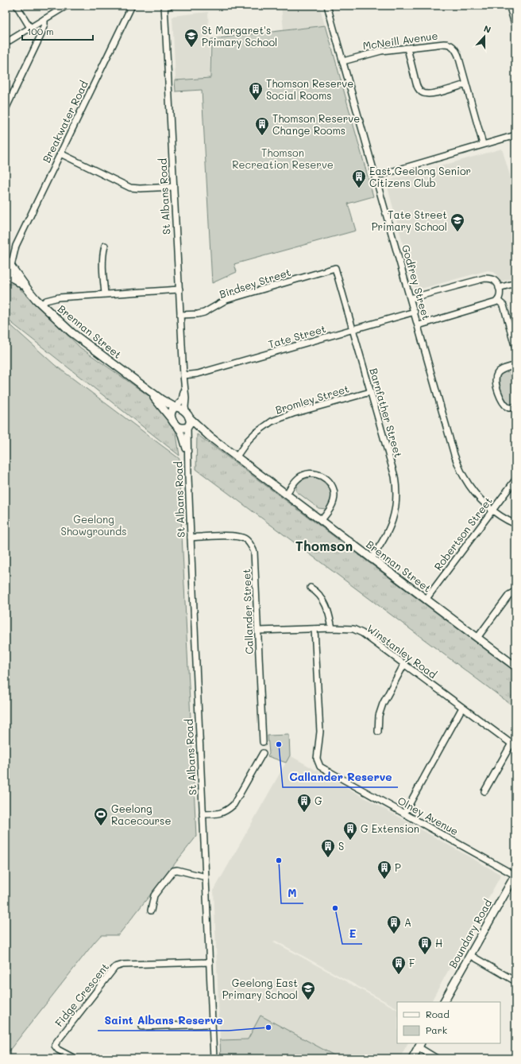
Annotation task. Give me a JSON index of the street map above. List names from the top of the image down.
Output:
{
  "streets": {
    "main road": ["Brennan Street", "Boundary Road"],
    "street": [
      "McNeill Avenue",
      "Breakwater Road",
      "St Albans Road",
      "Godfrey Street",
      "Birdsey Street",
      "Tate Street",
      "Bromley Street",
      "Barnfather Street",
      "Robertson Street",
      "Callander Street",
      "Winstanley Road",
      "Olney Avenue",
      "Fidge Crescent"
    ]
  },
  "crossings": [
    ["McNeill Avenue", "Godfrey Street"],
    ["Breakwater Road", "Brennan Street"],
    ["St Albans Road", "Birdsey Street"],
    ["St Albans Road", "Brennan Street"],
    ["St Albans Road", "Tate Street"],
    ["St Albans Road", "Callander Street"],
    ["St Albans Road", "Fidge Crescent"],
    ["Godfrey Street", "Tate Street"],
    ["Godfrey Street", "Robertson Street"],
    ["Birdsey Street", "Barnfather Street"],
    ["Brennan Street", "Bromley Street"],
    ["Brennan Street", "Barnfather Street"],
    ["Brennan Street", "Robertson Street"],
    ["Tate Street", "Barnfather Street"],
    ["Bromley Street", "Barnfather Street"],
    ["Callander Street", "Winstanley Road"],
    ["Winstanley Road", "Olney Avenue"],
    ["Olney Avenue", "Boundary Road"]
  ],
  "districts": ["Thomson"],
  "parks": ["Thomson Recreation Reserve", "Geelong Showgrounds"],
  "places": {
    "school or university": ["St Margaret's Primary School", "Tate Street Primary School", "Geelong East Primary School"],
    "building": [
      "Thomson Reserve Social Rooms",
      "Thomson Reserve Change Rooms",
      "East Geelong Senior Citizens Club",
      "G",
      "G Extension",
      "S",
      "P",
      "A",
      "H",
      "F"
    ],
    "other": [
      "Callander Reserve",
      "M",
      "E",
      "Saint Albans Reserve"
    ],
    "sports": ["Geelong Racecourse"]
  },
  "legend": ["Road", "Park"],
  "scale_bar": "100 m",
  "north": "top"
}
